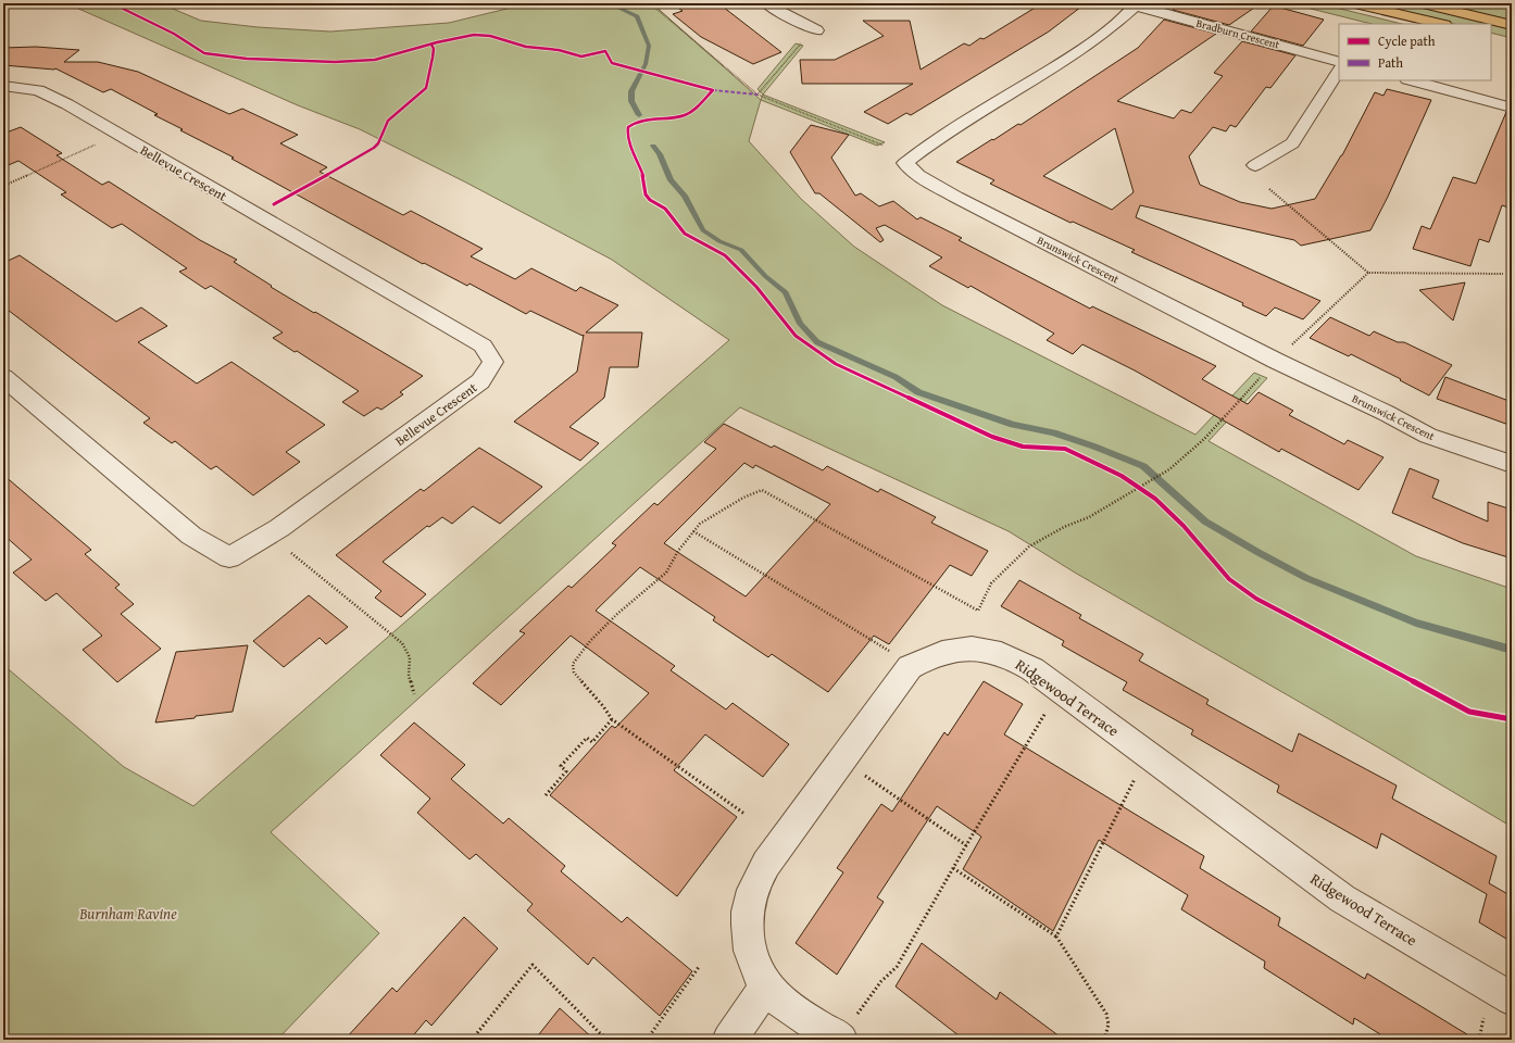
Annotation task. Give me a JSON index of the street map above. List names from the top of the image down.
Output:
{
  "streets": {
    "street": [
      "Bradburn Crescent",
      "Bellevue Crescent",
      "Brunswick Crescent",
      "Ridgewood Terrace"
    ]
  },
  "crossings": [
    ["Bradburn Crescent", "Brunswick Crescent"]
  ],
  "parks": ["Burnham Ravine"],
  "legend": ["Cycle path", "Path"]
}
